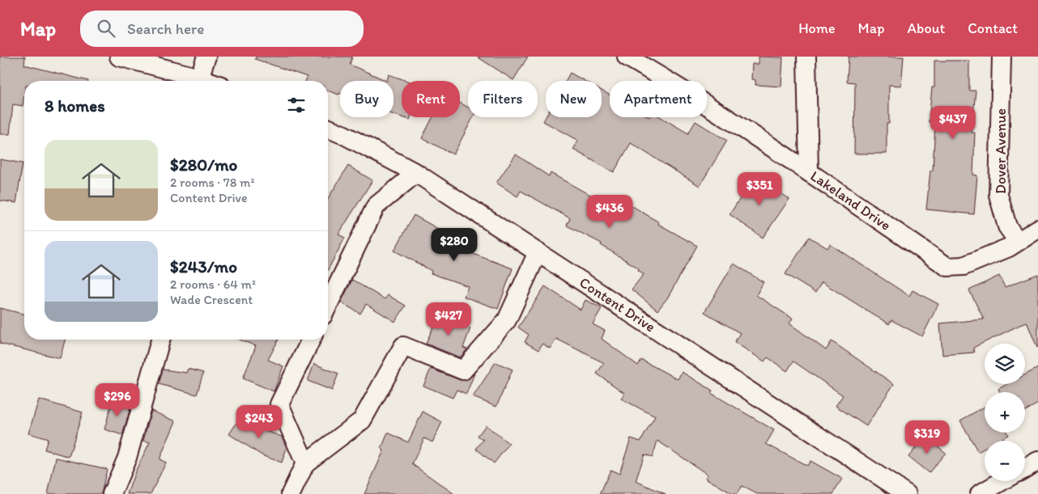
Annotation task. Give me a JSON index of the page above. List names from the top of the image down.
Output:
{
  "streets": {
    "street": ["Dover Avenue", "Lakeland Drive", "Content Drive"]
  },
  "crossings": [
    ["Dover Avenue", "Lakeland Drive"]
  ],
  "page": {
    "header": "Map",
    "search": "Search here",
    "nav": [
      "Home",
      "Map",
      "About",
      "Contact"
    ],
    "chip": [
      "Buy",
      "Rent",
      "Filters",
      "New",
      "Apartment"
    ],
    "heading": "8 homes",
    "price": [
      "$437",
      "$351",
      "$436",
      "$280",
      "$427",
      "$296",
      "$243",
      "$319"
    ],
    "list": [
      {
        "name": "$280/mo",
        "note": "2 rooms · 78 m² · Content Drive"
      },
      {
        "name": "$243/mo",
        "note": "2 rooms · 64 m² · Wade Crescent"
      }
    ],
    "map_buttons": ["+", "−"]
  }
}
